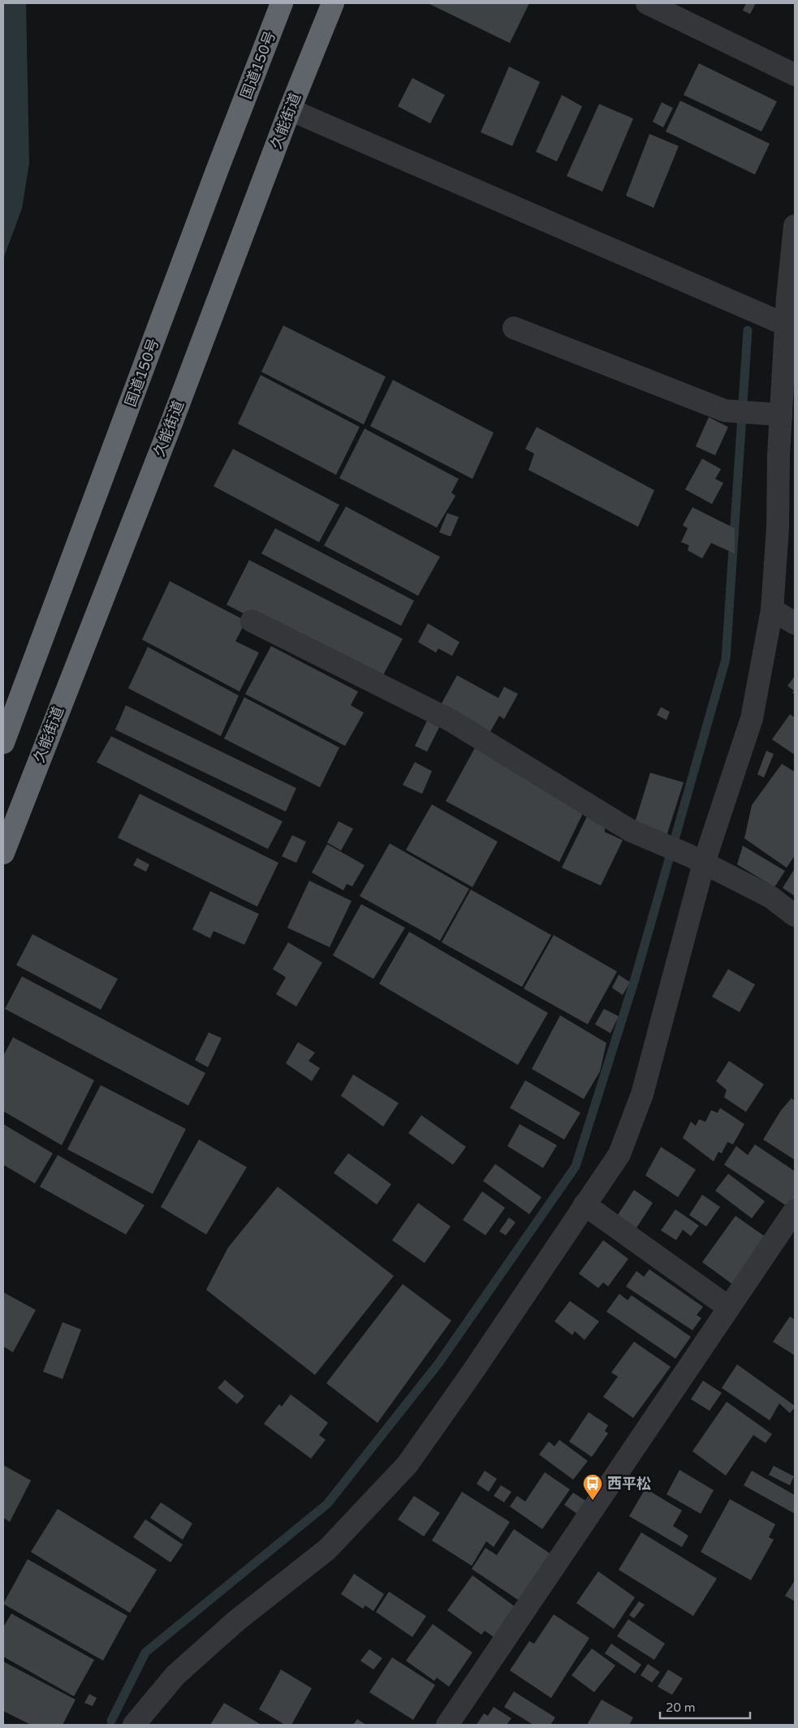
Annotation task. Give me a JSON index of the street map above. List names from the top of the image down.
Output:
{
  "streets": {
    "highway": ["国道150号", "久能街道"]
  },
  "places": {
    "bus stop": ["西平松"]
  },
  "scale_bar": "20 m"
}
